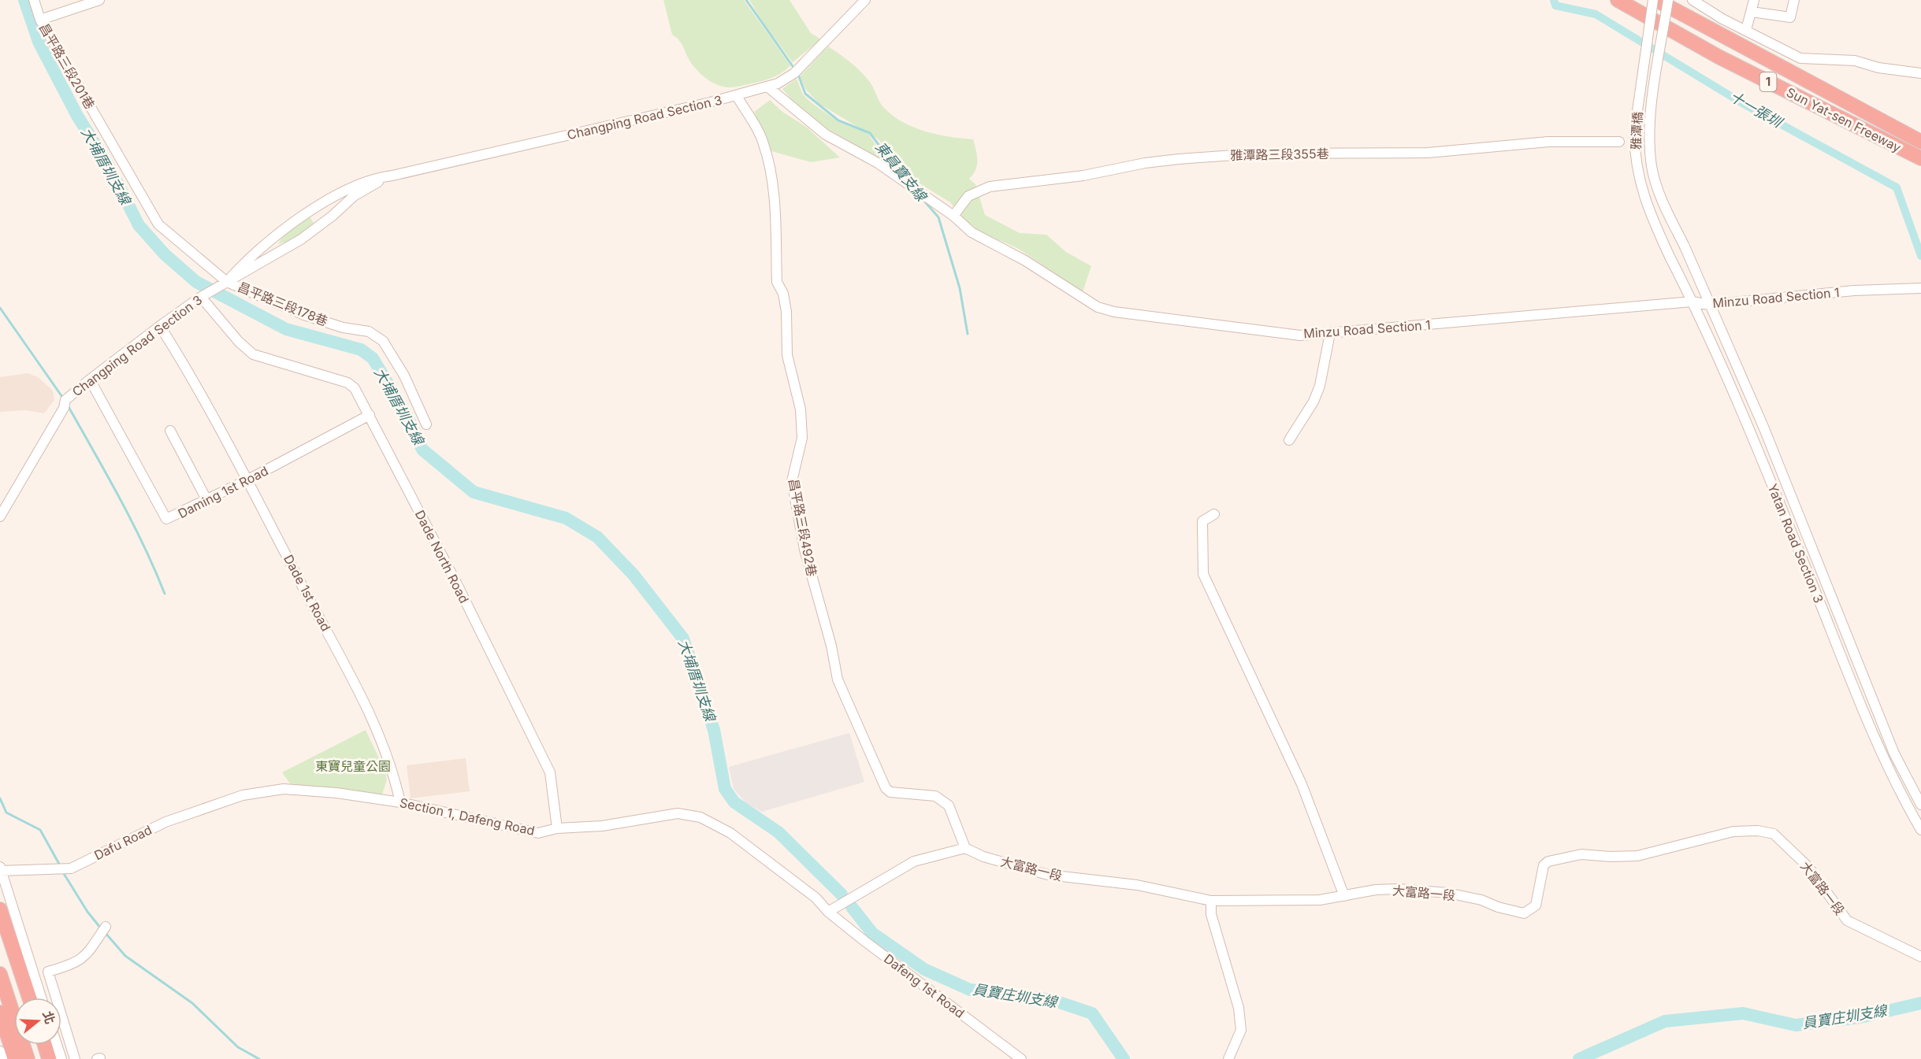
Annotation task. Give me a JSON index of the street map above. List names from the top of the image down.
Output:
{
  "streets": {
    "highway": ["1", "Sun Yat-sen Freeway"],
    "street": [
      "昌平路三段201巷",
      "Changping Road Section 3",
      "雅潭橋",
      "雅潭路三段355巷",
      "Minzu Road Section 1",
      "昌平路三段178巷",
      "Daming 1st Road",
      "昌平路三段492巷",
      "Yatan Road Section 3",
      "Dade North Road",
      "Dade 1st Road",
      "Section 1, Dafeng Road",
      "Dafu Road",
      "大富路一段",
      "Dafeng 1st Road"
    ]
  },
  "crossings": [
    ["昌平路三段201巷", "Changping Road Section 3"],
    ["昌平路三段201巷", "昌平路三段178巷"],
    ["Changping Road Section 3", "Minzu Road Section 1"],
    ["Changping Road Section 3", "昌平路三段178巷"],
    ["Changping Road Section 3", "Daming 1st Road"],
    ["Changping Road Section 3", "昌平路三段492巷"],
    ["Changping Road Section 3", "Dade North Road"],
    ["Changping Road Section 3", "Dade 1st Road"],
    ["Sun Yat-sen Freeway", "雅潭橋"],
    ["雅潭橋", "Yatan Road Section 3"],
    ["雅潭路三段355巷", "Minzu Road Section 1"],
    ["Minzu Road Section 1", "Yatan Road Section 3"],
    ["Daming 1st Road", "Dade North Road"],
    ["Daming 1st Road", "Dade 1st Road"],
    ["昌平路三段492巷", "大富路一段"],
    ["Dade North Road", "Section 1, Dafeng Road"],
    ["Dade 1st Road", "Section 1, Dafeng Road"],
    ["Section 1, Dafeng Road", "Dafu Road"],
    ["Section 1, Dafeng Road", "Dafeng 1st Road"]
  ],
  "water": [
    "十一張圳",
    "大埔厝圳支線",
    "東員寶支線",
    "員寶庄圳支線"
  ],
  "parks": ["東寶兒童公園"],
  "north": "right"
}
